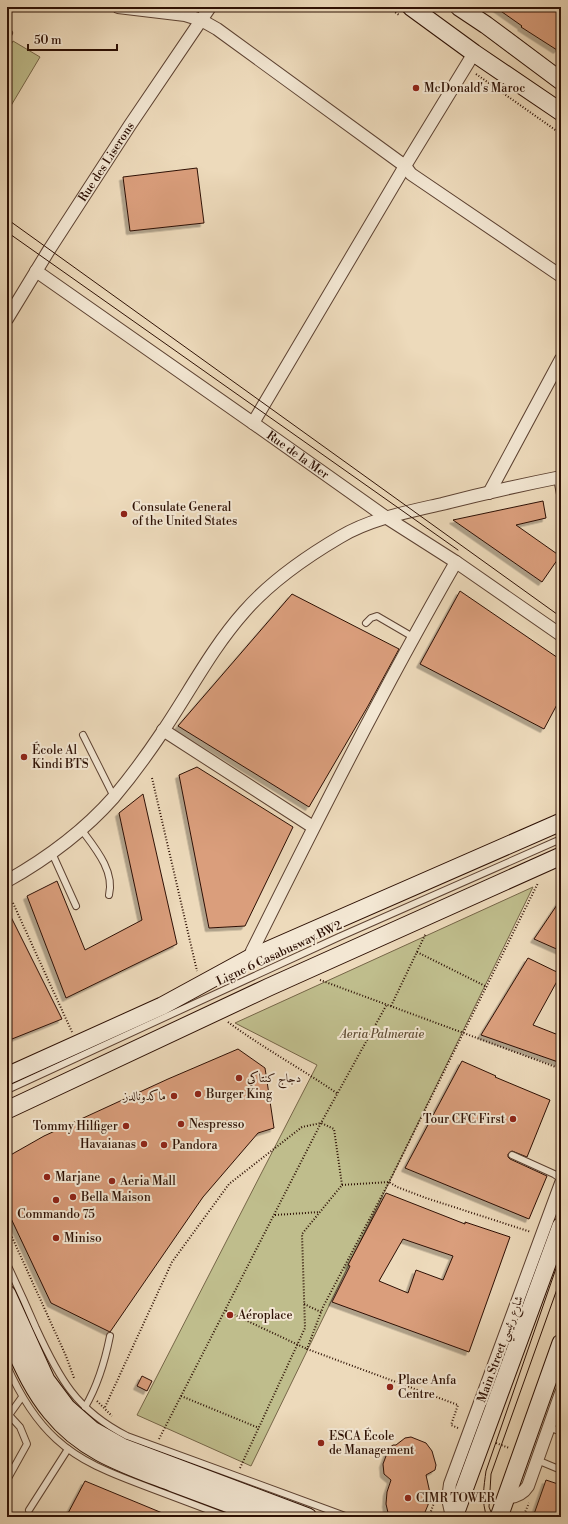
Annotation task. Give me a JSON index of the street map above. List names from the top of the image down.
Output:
{
  "streets": {
    "main road": ["Main Street شارع رئيسي"],
    "street": ["Rue des Liserons", "Rue de la Mer"],
    "lane": ["Ligne 6 Casabusway BW2"]
  },
  "crossings": [
    ["Rue des Liserons", "Rue de la Mer"]
  ],
  "parks": ["Aeria Palmeraie"],
  "places": [
    "McDonald's Maroc",
    "Consulate General of the United States",
    "École Al Kindi BTS",
    "دجاج كنتاكي",
    "Burger King",
    "ماكدونالدز",
    "Tour CFC First",
    "Nespresso",
    "Tommy Hilfiger",
    "Havaianas",
    "Pandora",
    "Marjane",
    "Aeria Mall",
    "Bella Maison",
    "Commando 75",
    "Miniso",
    "Aéroplace",
    "Place Anfa Centre",
    "ESCA École de Management",
    "CIMR TOWER"
  ],
  "scale_bar": "50 m"
}
